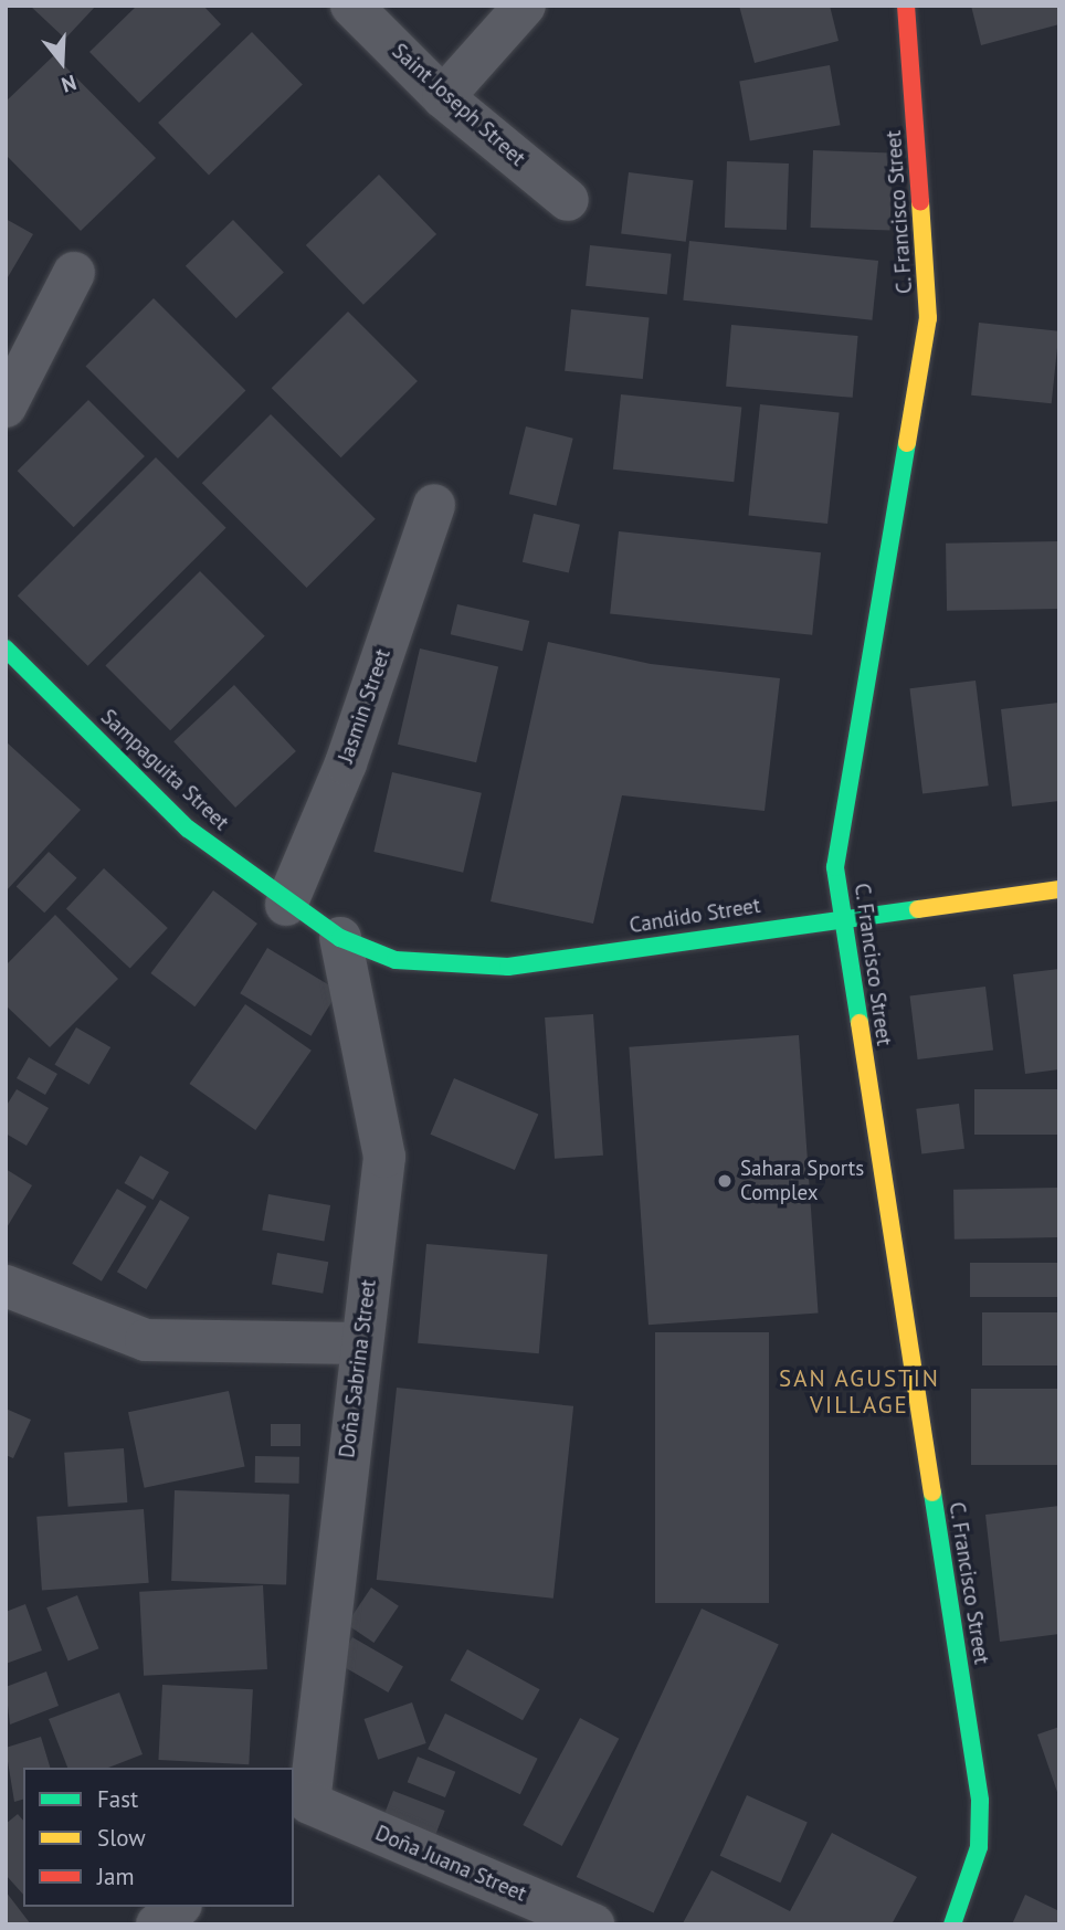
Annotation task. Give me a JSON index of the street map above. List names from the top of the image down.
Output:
{
  "streets": {
    "street": [
      "Saint Joseph Street",
      "C. Francisco Street",
      "Jasmin Street",
      "Sampaguita Street",
      "Candido Street",
      "Doña Sabrina Street",
      "Doña Juana Street"
    ]
  },
  "crossings": [
    ["C. Francisco Street", "Candido Street"],
    ["Jasmin Street", "Sampaguita Street"],
    ["Sampaguita Street", "Candido Street"],
    ["Sampaguita Street", "Doña Sabrina Street"],
    ["Candido Street", "Doña Sabrina Street"],
    ["Doña Sabrina Street", "Doña Juana Street"]
  ],
  "districts": ["SAN AGUSTIN VILLAGE"],
  "places": ["Sahara Sports Complex"],
  "legend": ["Fast", "Slow", "Jam"],
  "north": "bottom"
}
